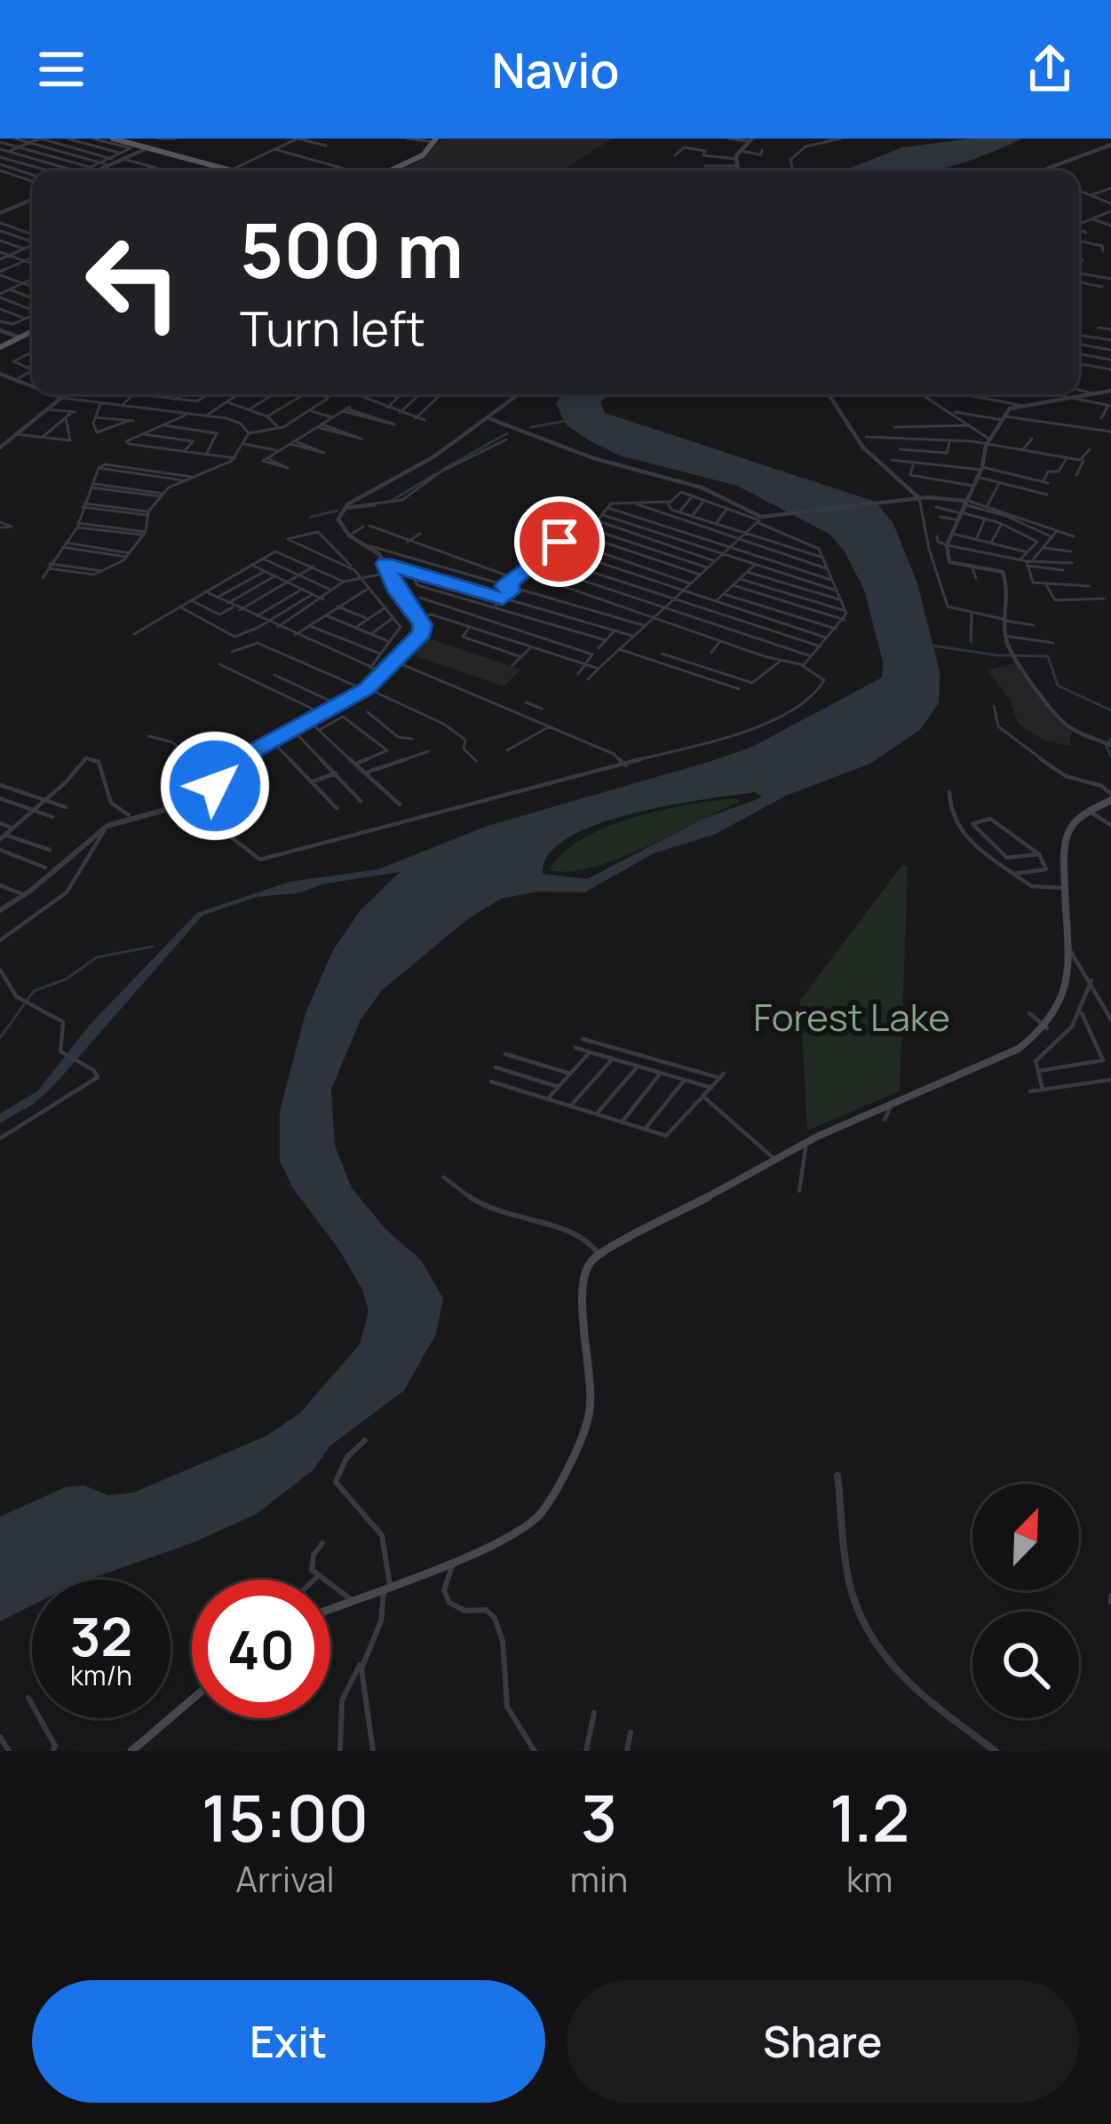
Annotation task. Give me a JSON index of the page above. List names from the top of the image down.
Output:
{
  "parks": ["Forest Lake"],
  "north": "top right",
  "page": {
    "header": "Navio",
    "turn": ["500 m", "Turn left"],
    "speed": "32 km/h",
    "limit": "40",
    "eta": [
      "15:00",
      "Arrival",
      "3",
      "min",
      "1.2",
      "km"
    ],
    "buttons": ["Exit", "Share"]
  }
}
